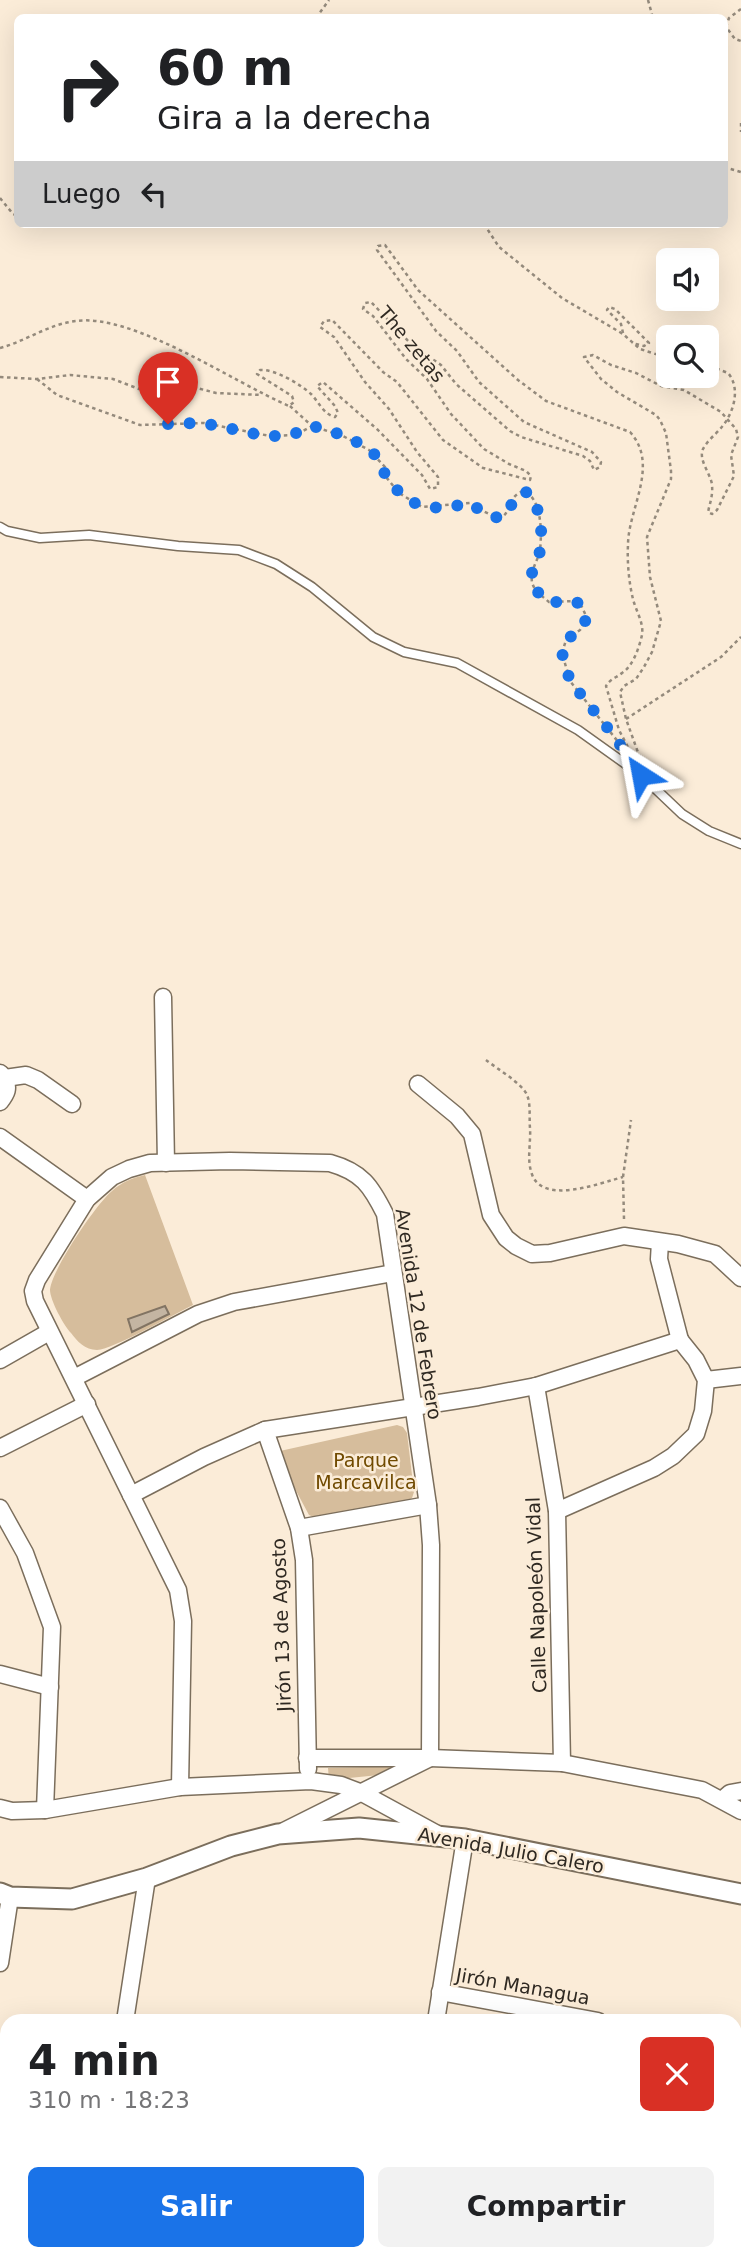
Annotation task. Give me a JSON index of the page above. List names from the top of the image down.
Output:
{
  "streets": {
    "street": [
      "Avenida 12 de Febrero",
      "Calle Napoleón Vidal",
      "Jirón 13 de Agosto",
      "Avenida Julio Calero",
      "Jirón Managua"
    ],
    "path": ["The zetas"]
  },
  "crossings": [
    ["Avenida 12 de Febrero", "Avenida Julio Calero"]
  ],
  "parks": ["Parque Marcavilca"],
  "page": {
    "turn": ["60 m", "Gira a la derecha"],
    "then": "Luego",
    "heading": ["4 min", "310 m · 18:23"],
    "buttons": ["Salir", "Compartir"]
  }
}
